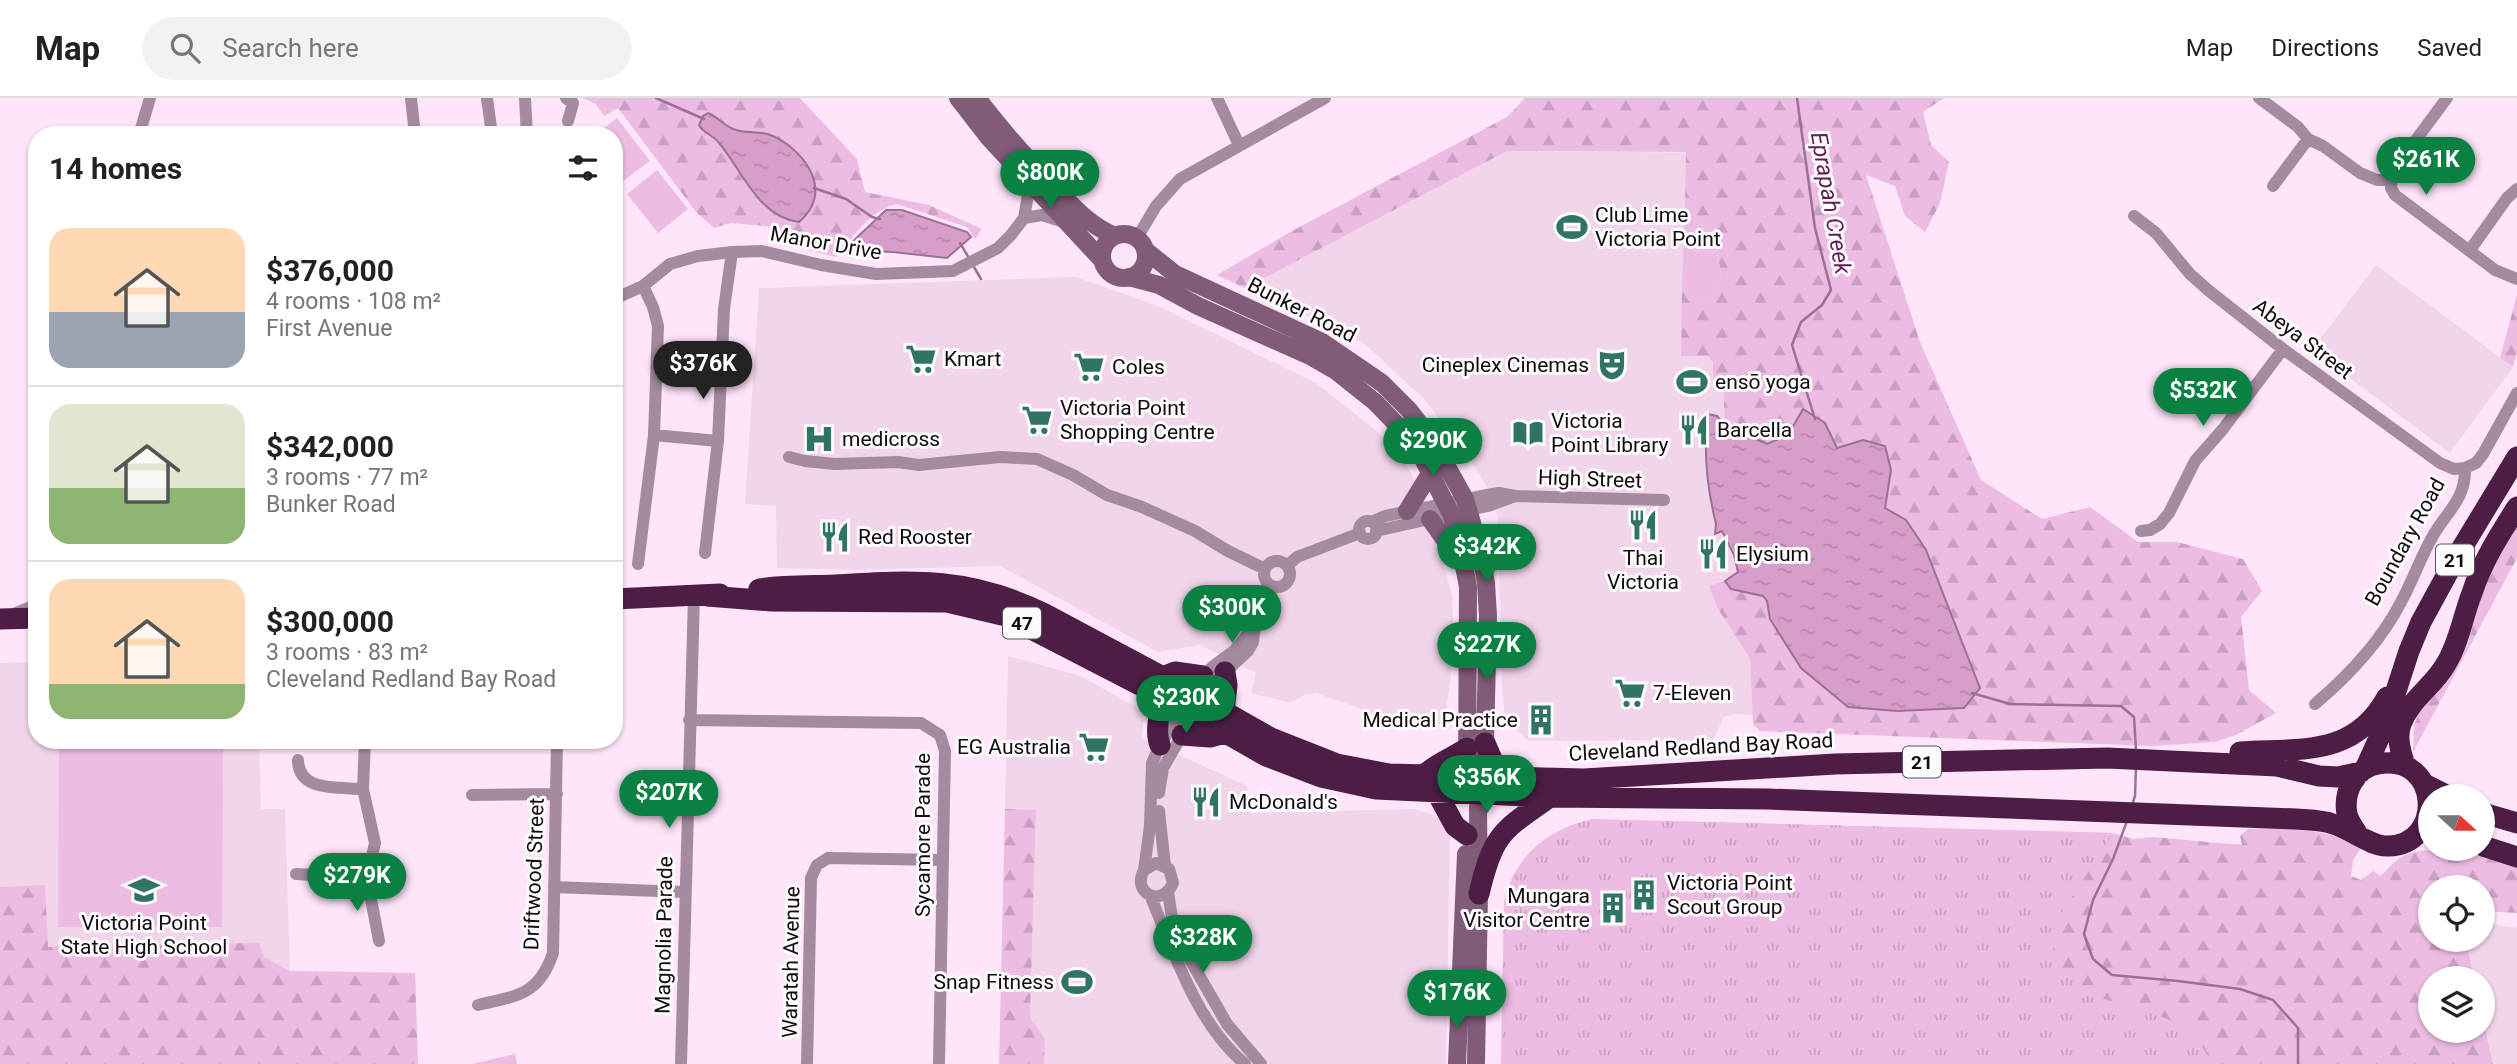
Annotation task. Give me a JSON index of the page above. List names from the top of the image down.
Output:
{
  "streets": {
    "highway": ["21", "47", "Cleveland Redland Bay Road"],
    "main road": ["Bunker Road"],
    "street": [
      "Manor Drive",
      "Abeya Street",
      "High Street",
      "Boundary Road",
      "Sycamore Parade",
      "Driftwood Street",
      "Magnolia Parade",
      "Waratah Avenue"
    ]
  },
  "crossings": [
    ["Bunker Road", "High Street"],
    ["Bunker Road", "Cleveland Redland Bay Road"],
    ["Abeya Street", "Boundary Road"],
    ["21", "Cleveland Redland Bay Road"],
    ["Cleveland Redland Bay Road", "Magnolia Parade"],
    ["Sycamore Parade", "Magnolia Parade"],
    ["Sycamore Parade", "Waratah Avenue"]
  ],
  "water": ["Eprapah Creek"],
  "places": {
    "sports": ["Club Lime Victoria Point", "ensō yoga", "Snap Fitness"],
    "supermarket": [
      "Kmart",
      "Coles",
      "Victoria Point Shopping Centre",
      "7-Eleven",
      "EG Australia"
    ],
    "theatre": ["Cineplex Cinemas"],
    "restaurant": [
      "Barcella",
      "Thai Victoria",
      "Red Rooster",
      "Elysium",
      "McDonald's"
    ],
    "library": ["Victoria Point Library"],
    "hospital": ["medicross"],
    "building": ["Medical Practice", "Victoria Point Scout Group", "Mungara Visitor Centre"],
    "school or university": ["Victoria Point State High School"]
  },
  "north": "right",
  "page": {
    "header": "Map",
    "search": "Search here",
    "nav": ["Map", "Directions", "Saved"],
    "heading": "14 homes",
    "price": [
      "$261K",
      "$800K",
      "$376K",
      "$532K",
      "$290K",
      "$342K",
      "$300K",
      "$227K",
      "$230K",
      "$356K",
      "$207K",
      "$279K",
      "$328K",
      "$176K"
    ],
    "list": [
      {
        "name": "$376,000",
        "note": "4 rooms · 108 m² · First Avenue"
      },
      {
        "name": "$342,000",
        "note": "3 rooms · 77 m² · Bunker Road"
      },
      {
        "name": "$300,000",
        "note": "3 rooms · 83 m² · Cleveland Redland Bay Road"
      }
    ]
  }
}
